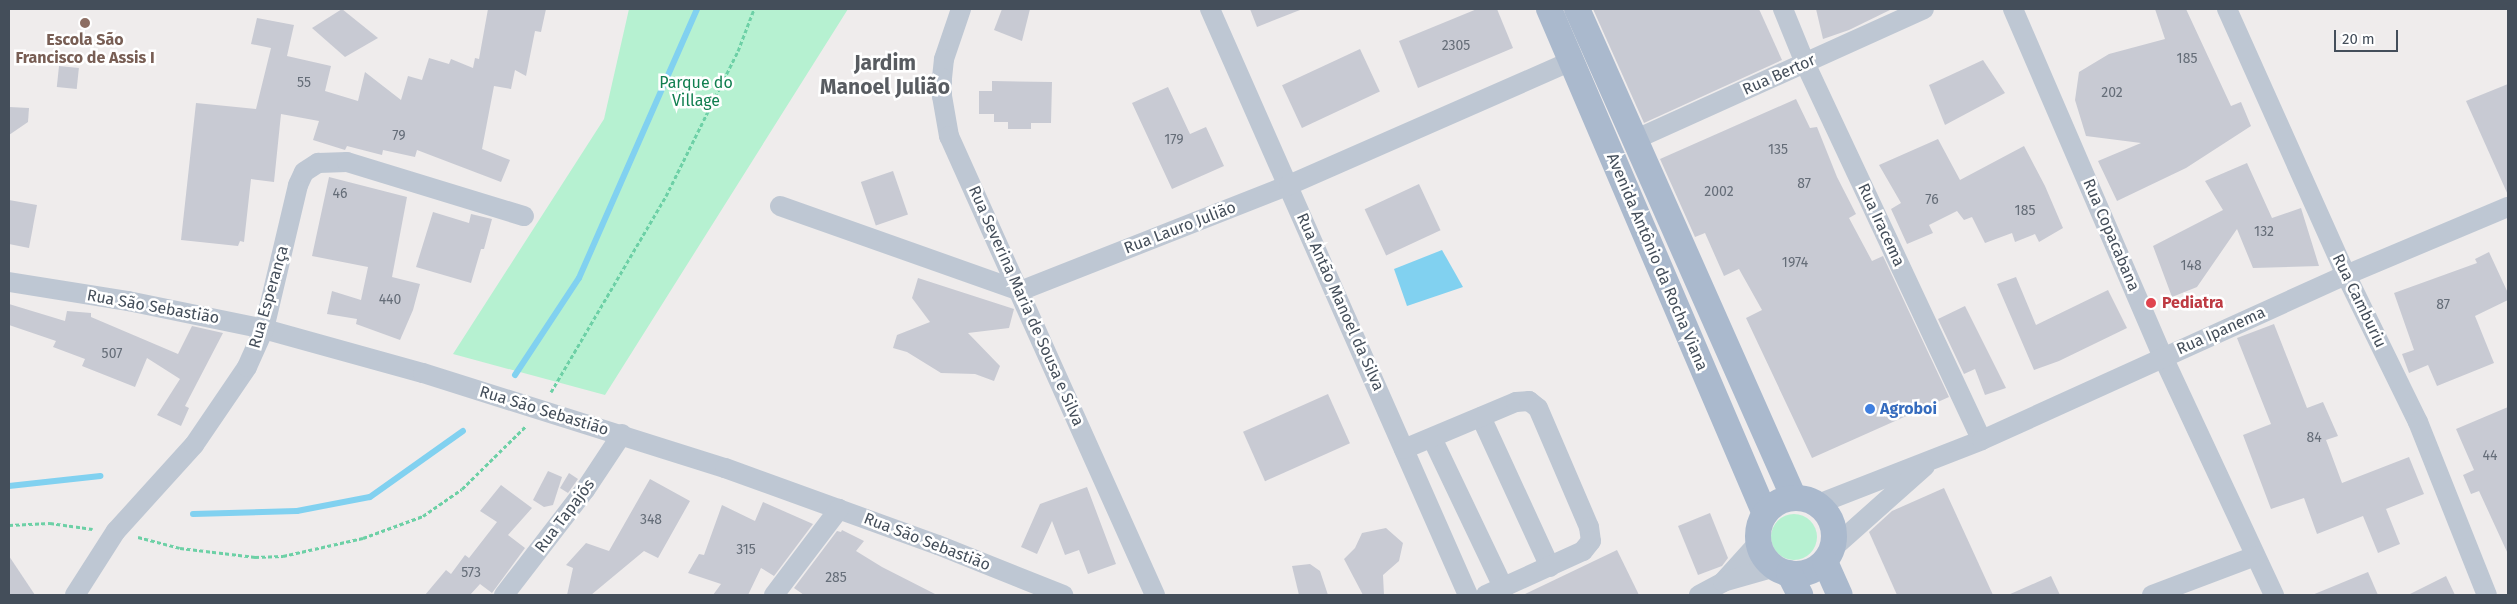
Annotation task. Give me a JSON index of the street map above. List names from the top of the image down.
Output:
{
  "streets": {
    "main road": ["Avenida Antônio da Rocha Viana"],
    "street": [
      "Rua Bertor",
      "Rua Iracema",
      "Rua Lauro Julião",
      "Rua Copacabana",
      "Rua Esperança",
      "Rua Camburiu",
      "Rua Antão Manoel da Silva",
      "Rua Severina Maria de Sousa e Silva",
      "Rua São Sebastião",
      "Rua Ipanema",
      "Rua Tapajós"
    ]
  },
  "crossings": [
    ["Rua Bertor", "Rua Iracema"],
    ["Rua Bertor", "Avenida Antônio da Rocha Viana"],
    ["Rua Iracema", "Rua Ipanema"],
    ["Rua Lauro Julião", "Avenida Antônio da Rocha Viana"],
    ["Rua Lauro Julião", "Rua Antão Manoel da Silva"],
    ["Rua Lauro Julião", "Rua Severina Maria de Sousa e Silva"],
    ["Rua Copacabana", "Rua Ipanema"],
    ["Avenida Antônio da Rocha Viana", "Rua Ipanema"],
    ["Rua Esperança", "Rua São Sebastião"],
    ["Rua Camburiu", "Rua Ipanema"],
    ["Rua São Sebastião", "Rua Tapajós"]
  ],
  "districts": ["Jardim Manoel Julião"],
  "parks": ["Parque do Village"],
  "places": ["Escola São Francisco de Assis I", "Pediatra", "Agroboi"],
  "house_numbers": [
    "2305",
    "185",
    "55",
    "202",
    "79",
    "179",
    "135",
    "87",
    "2002",
    "46",
    "76",
    "185",
    "132",
    "1974",
    "148",
    "440",
    "87",
    "507",
    "84",
    "44",
    "348",
    "315",
    "573",
    "285"
  ],
  "scale_bar": "20 m"
}
